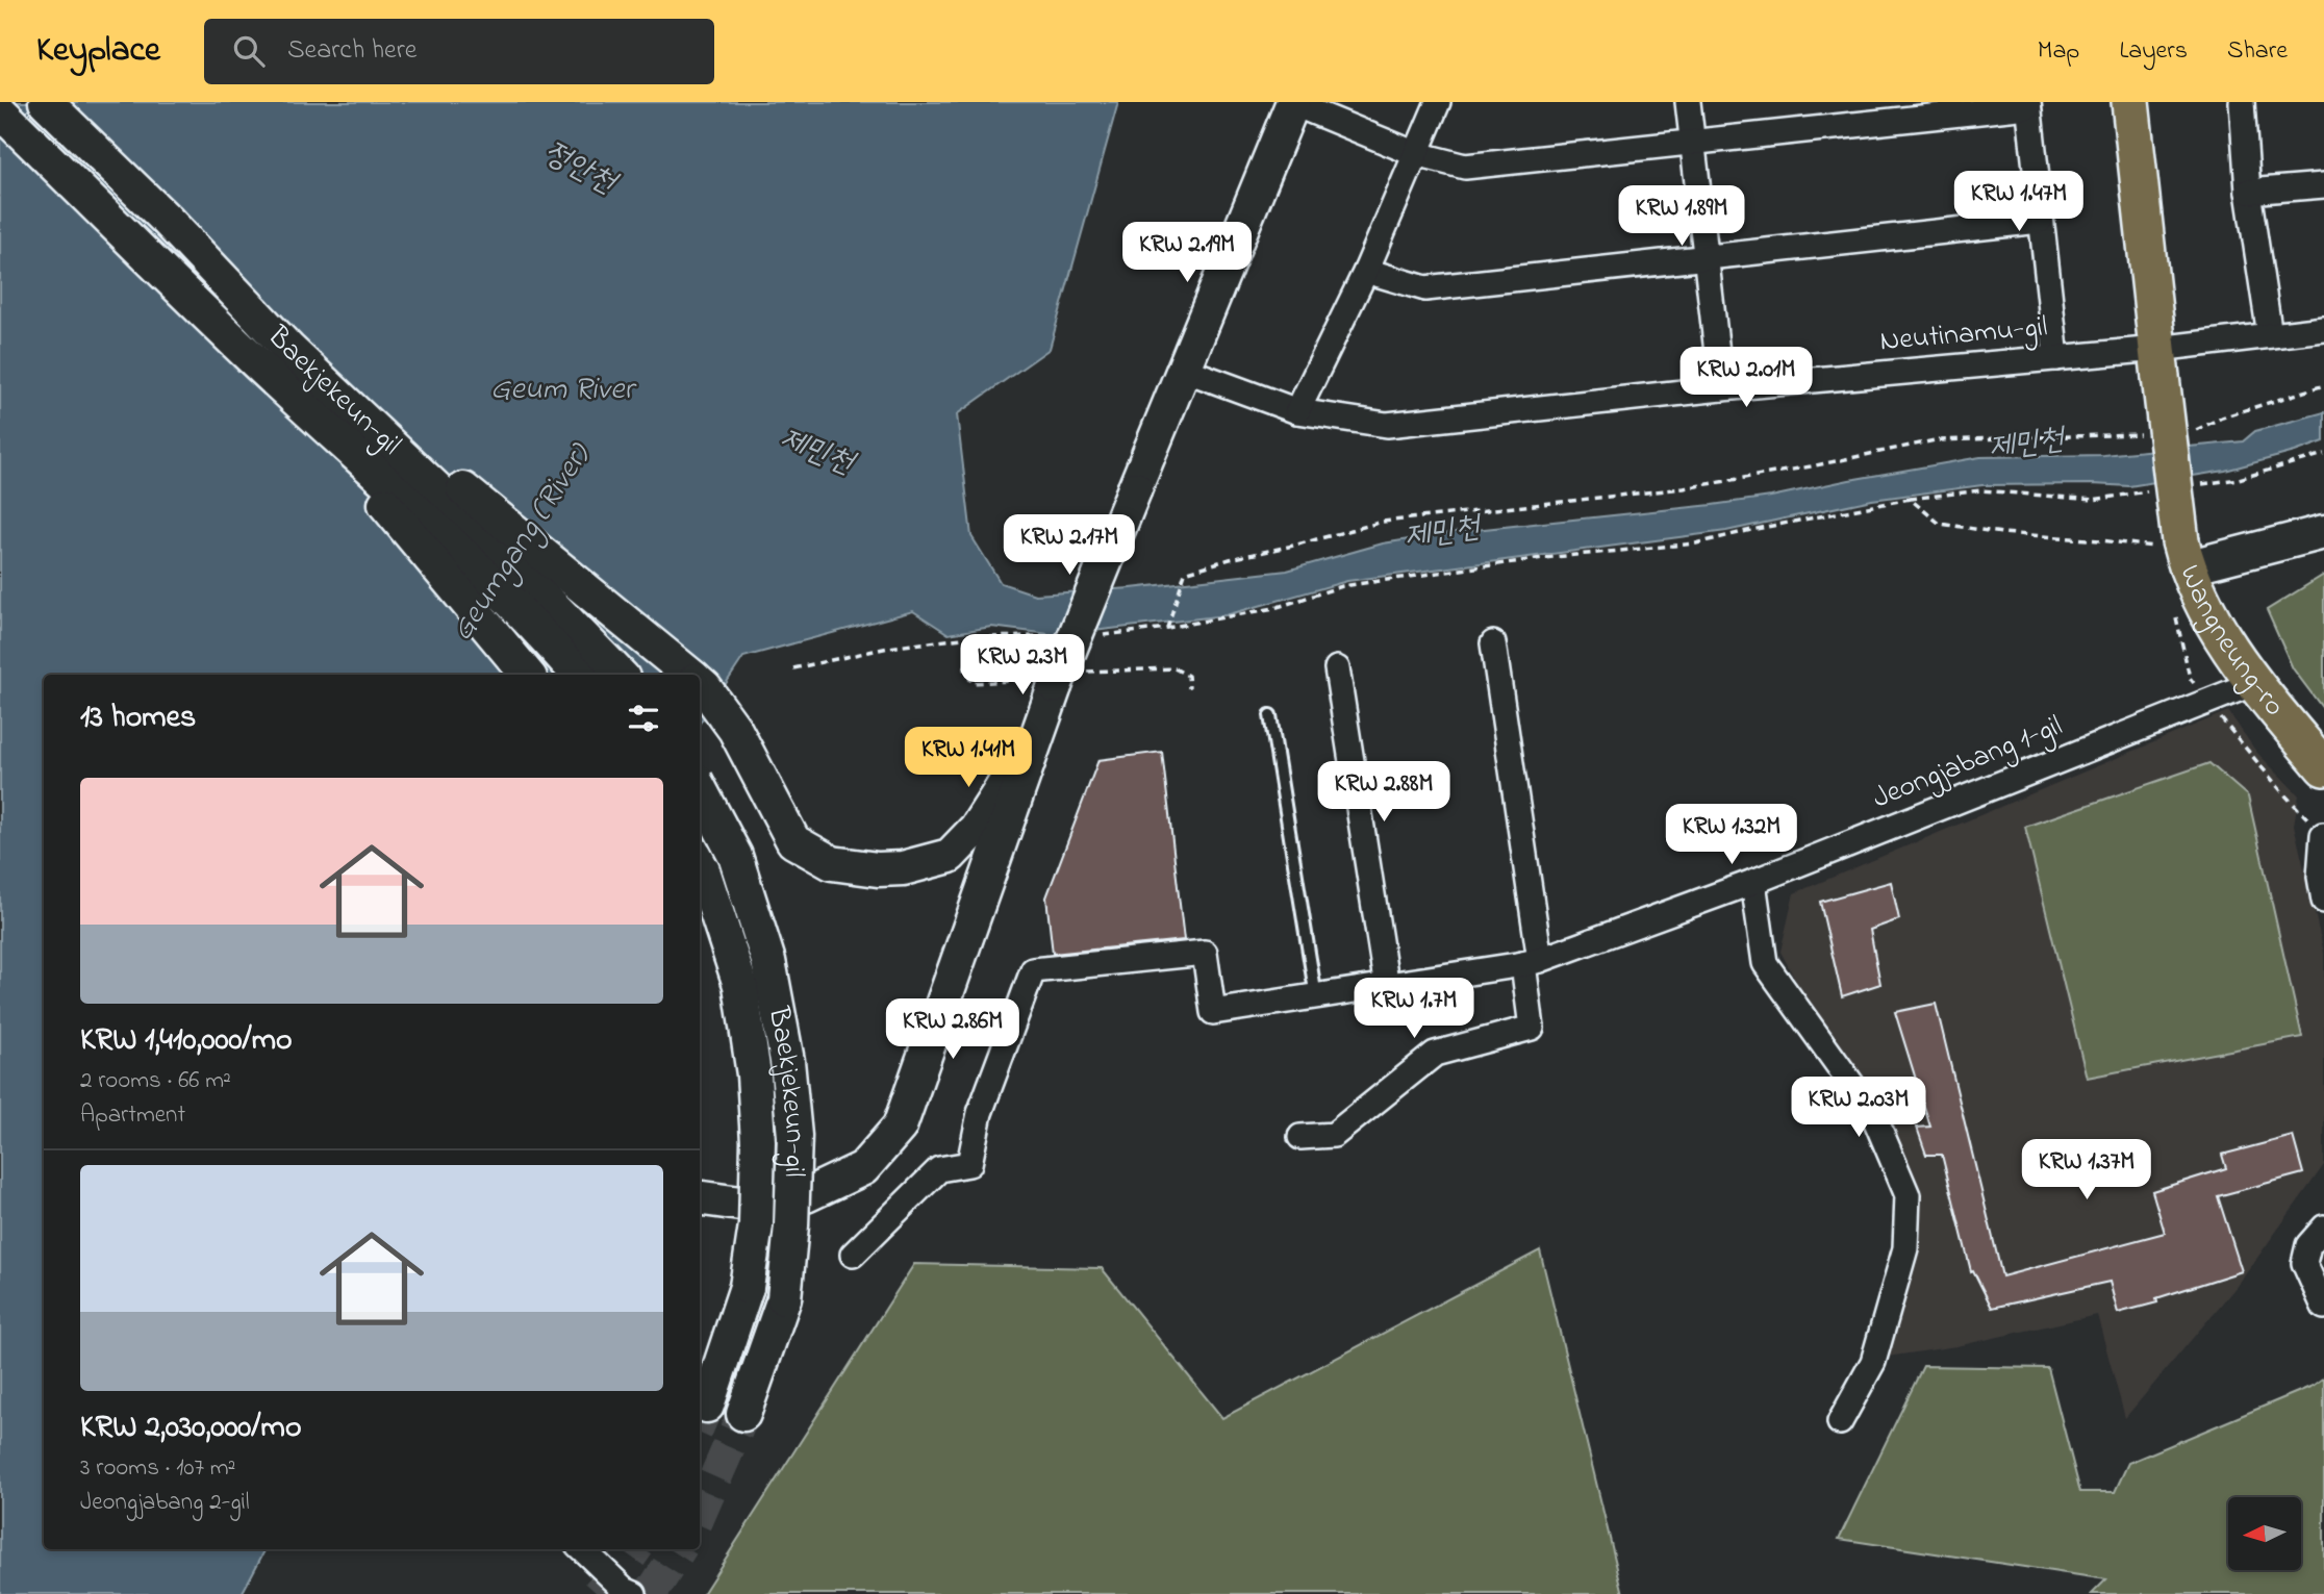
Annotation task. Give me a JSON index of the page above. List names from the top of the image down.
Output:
{
  "streets": {
    "main road": ["Baekjekeun-gil", "Wangneung-ro"],
    "street": ["Neutinamu-gil", "Jeongjabang 1-gil"]
  },
  "crossings": [
    ["Neutinamu-gil", "Wangneung-ro"],
    ["Wangneung-ro", "Jeongjabang 1-gil"]
  ],
  "water": [
    "정안천",
    "Geum River",
    "제민천",
    "Geumgang (River)"
  ],
  "north": "left",
  "page": {
    "header": "Keyplace",
    "search": "Search here",
    "nav": ["Map", "Layers", "Share"],
    "price": [
      "KRW 1.47M",
      "KRW 1.89M",
      "KRW 2.19M",
      "KRW 2.01M",
      "KRW 2.17M",
      "KRW 2.3M",
      "KRW 1.41M",
      "KRW 2.88M",
      "KRW 1.32M",
      "KRW 1.7M",
      "KRW 2.86M",
      "KRW 2.03M",
      "KRW 1.37M"
    ],
    "heading": "13 homes",
    "list": [
      {
        "name": "KRW 1,410,000/mo",
        "note": "2 rooms · 66 m² · Apartment"
      },
      {
        "name": "KRW 2,030,000/mo",
        "note": "3 rooms · 107 m² · Jeongjabang 2-gil"
      }
    ]
  }
}
